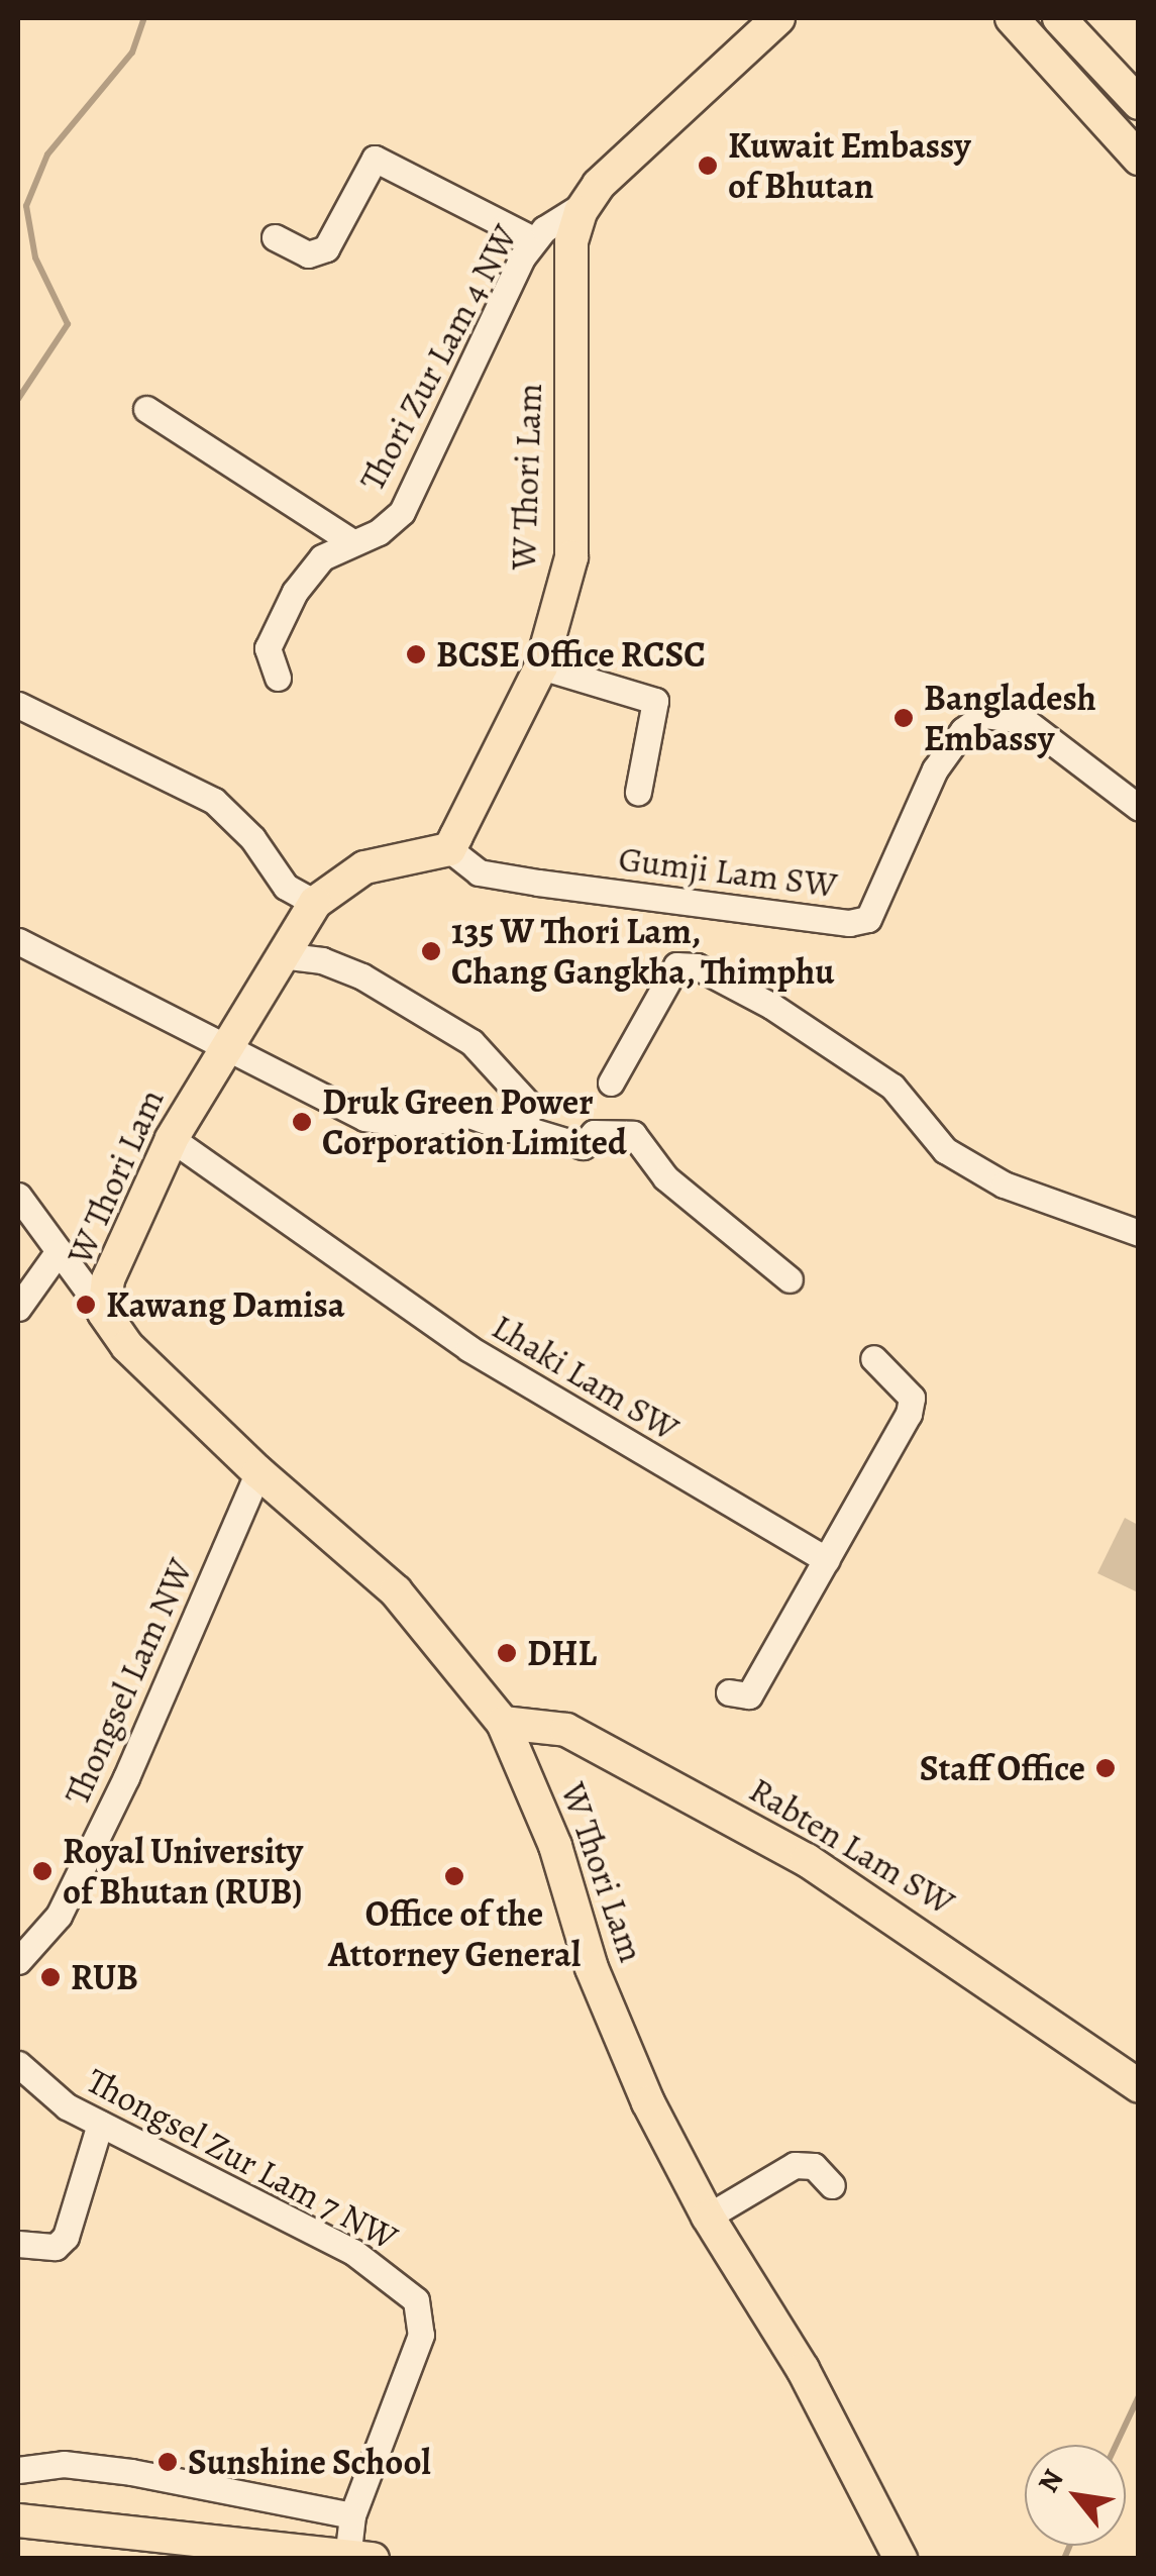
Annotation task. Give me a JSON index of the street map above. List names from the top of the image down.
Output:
{
  "streets": {
    "main road": ["W Thori Lam", "Rabten Lam SW"],
    "street": [
      "Thori Zur Lam 4 NW",
      "Gumji Lam SW",
      "Lhaki Lam SW",
      "Thongsel Lam NW",
      "Thongsel Zur Lam 7 NW"
    ]
  },
  "crossings": [
    ["Thori Zur Lam 4 NW", "W Thori Lam"],
    ["W Thori Lam", "Gumji Lam SW"],
    ["W Thori Lam", "Lhaki Lam SW"],
    ["W Thori Lam", "Thongsel Lam NW"],
    ["W Thori Lam", "Rabten Lam SW"]
  ],
  "places": [
    "Kuwait Embassy of Bhutan",
    "BCSE Office RCSC",
    "Bangladesh Embassy",
    "135 W Thori Lam, Chang Gangkha, Thimphu",
    "Druk Green Power Corporation Limited",
    "Kawang Damisa",
    "DHL",
    "Staff Office",
    "Royal University of Bhutan (RUB)",
    "Office of the Attorney General",
    "RUB",
    "Sunshine School"
  ],
  "north": "top left"
}
